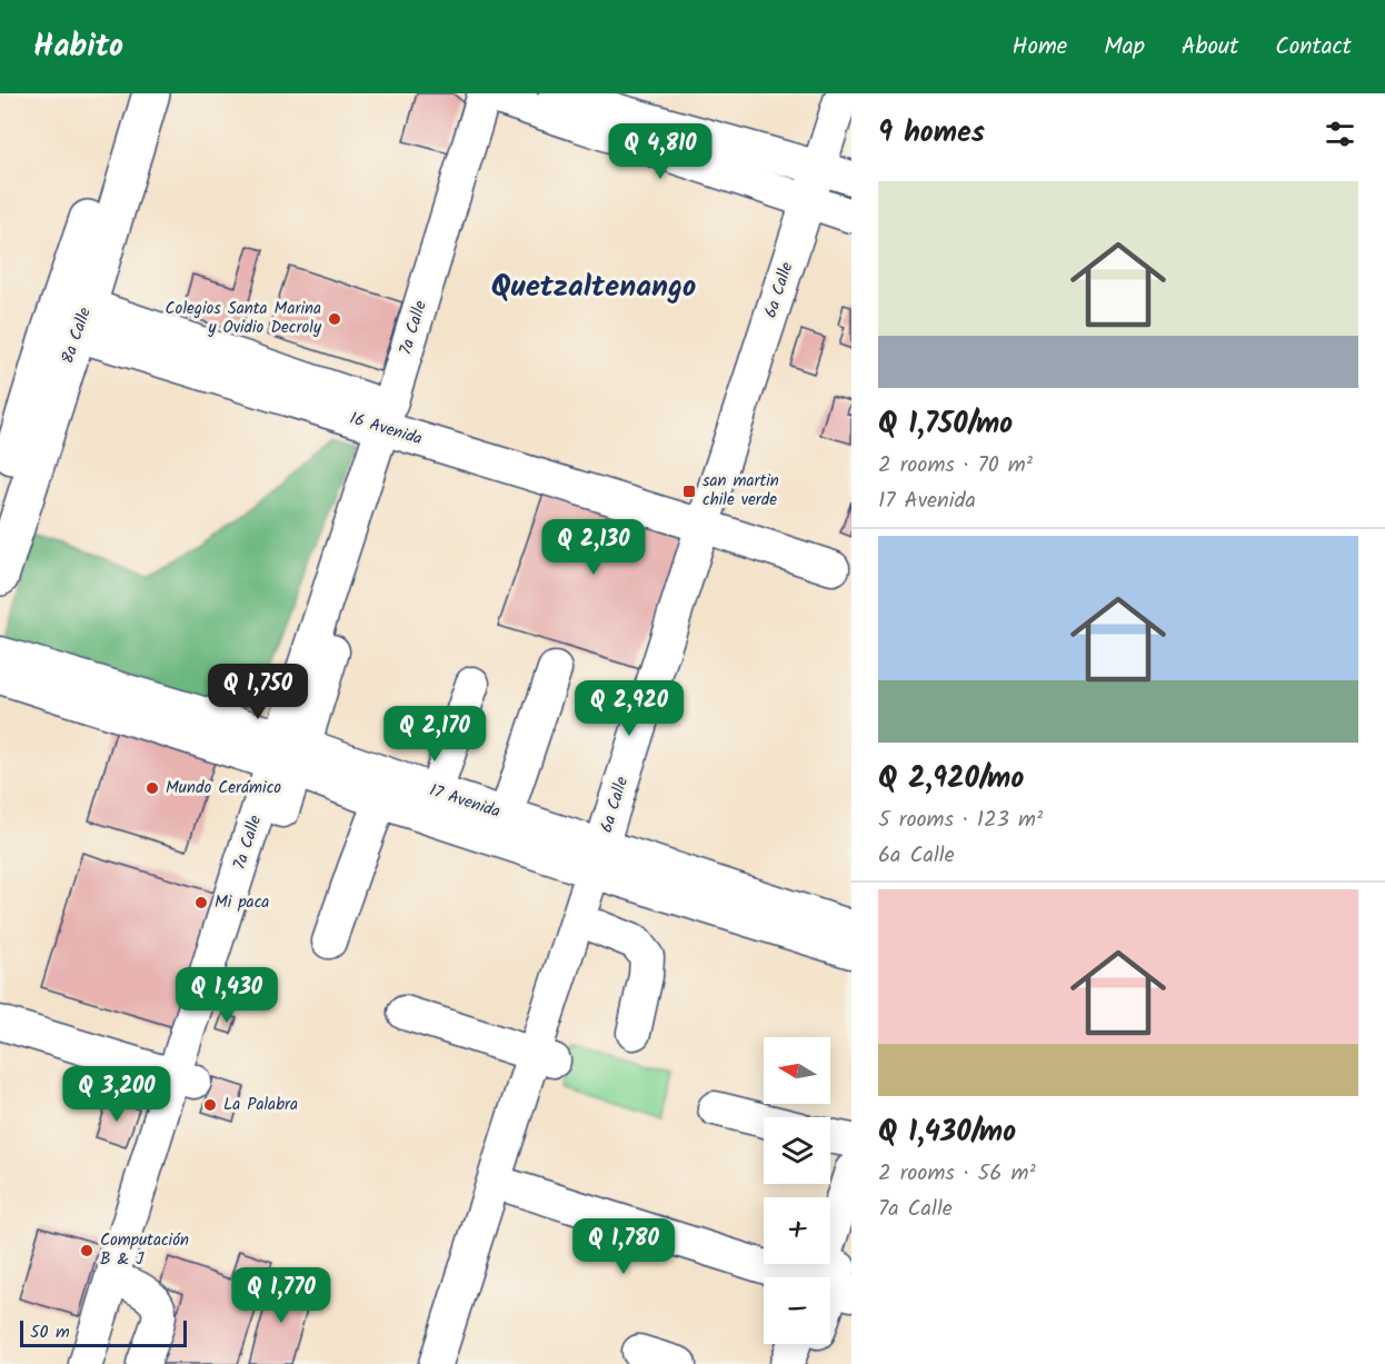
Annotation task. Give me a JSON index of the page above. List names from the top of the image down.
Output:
{
  "streets": {
    "main road": ["8a Calle"],
    "street": [
      "6a Calle",
      "7a Calle",
      "16 Avenida",
      "17 Avenida"
    ]
  },
  "crossings": [
    ["6a Calle", "16 Avenida"],
    ["6a Calle", "17 Avenida"],
    ["7a Calle", "16 Avenida"],
    ["7a Calle", "17 Avenida"],
    ["8a Calle", "16 Avenida"]
  ],
  "districts": ["Quetzaltenango"],
  "places": {
    "other": [
      "Colegios Santa Marina y Ovidio Decroly",
      "Mundo Cerámico",
      "Mi paca",
      "La Palabra",
      "Computación B & J"
    ],
    "transit": ["san martin chile verde"]
  },
  "scale_bar": "50 m",
  "north": "left",
  "page": {
    "header": "Habito",
    "nav": [
      "Home",
      "Map",
      "About",
      "Contact"
    ],
    "heading": "9 homes",
    "price": [
      "Q 4,810",
      "Q 2,130",
      "Q 1,750",
      "Q 2,920",
      "Q 2,170",
      "Q 1,430",
      "Q 3,200",
      "Q 1,780",
      "Q 1,770"
    ],
    "list": [
      {
        "name": "Q 1,750/mo",
        "note": "2 rooms · 70 m² · 17 Avenida"
      },
      {
        "name": "Q 2,920/mo",
        "note": "5 rooms · 123 m² · 6a Calle"
      },
      {
        "name": "Q 1,430/mo",
        "note": "2 rooms · 56 m² · 7a Calle"
      }
    ],
    "map_buttons": ["+", "−"],
    "scale": "50 m"
  }
}
